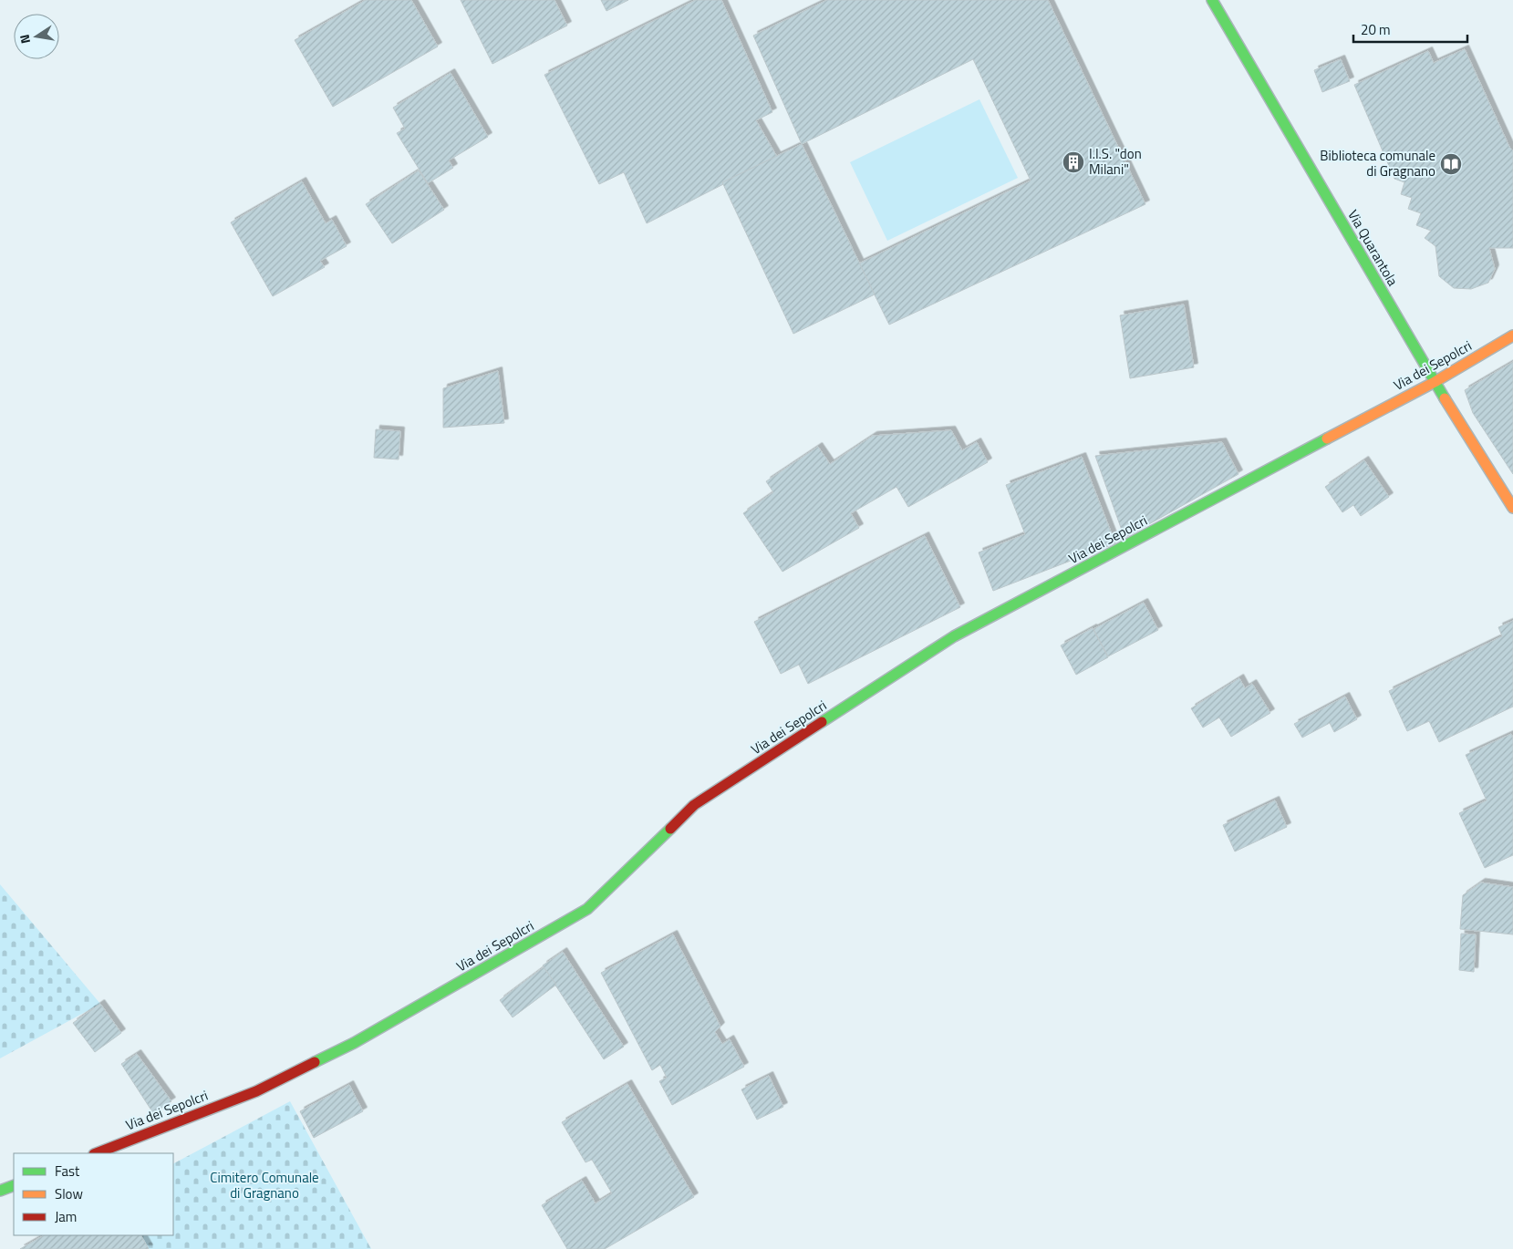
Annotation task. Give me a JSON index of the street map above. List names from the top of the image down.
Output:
{
  "streets": {
    "street": ["Via Quarantola", "Via dei Sepolcri"]
  },
  "crossings": [
    ["Via Quarantola", "Via dei Sepolcri"]
  ],
  "parks": ["Cimitero Comunale di Gragnano"],
  "places": {
    "building": ["I.I.S. \"don Milani\""],
    "library": ["Biblioteca comunale di Gragnano"]
  },
  "legend": ["Fast", "Slow", "Jam"],
  "scale_bar": "20 m",
  "north": "left"
}
